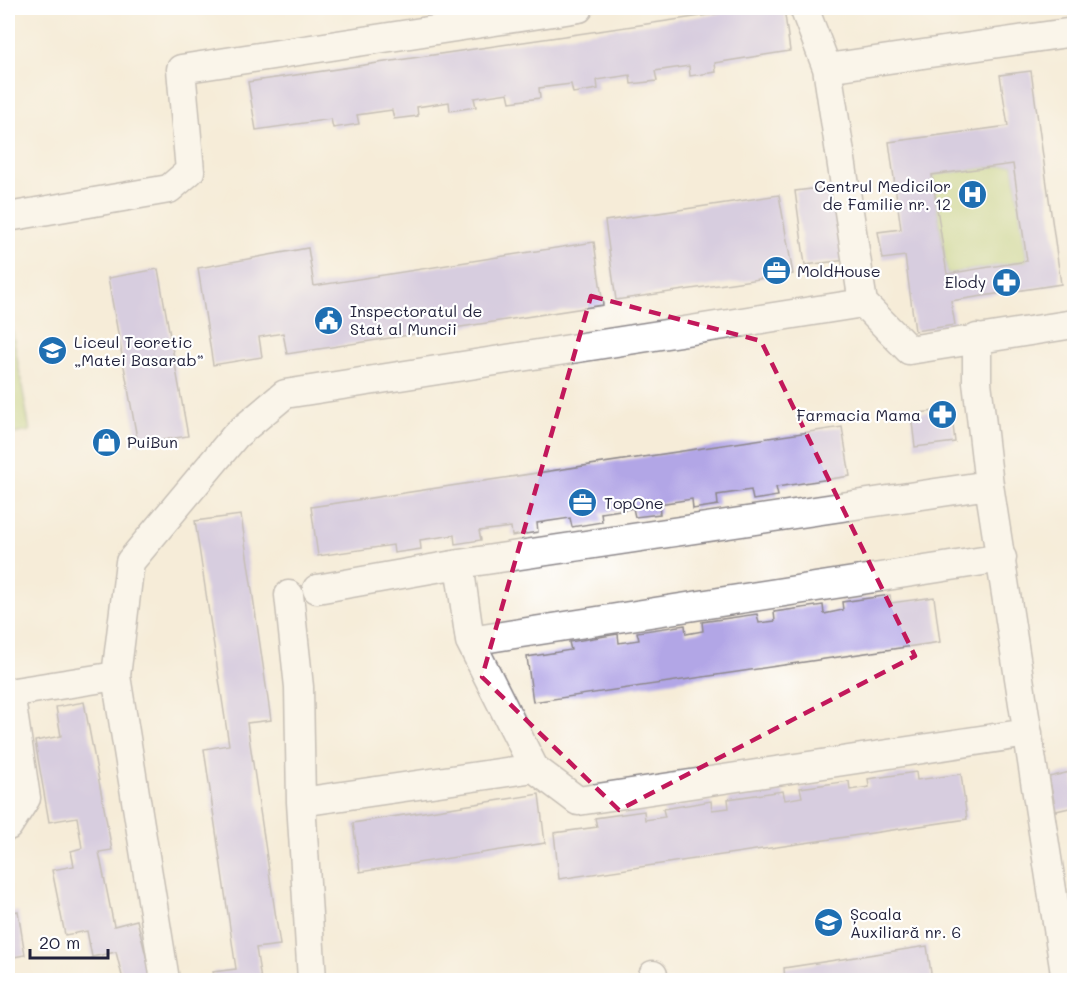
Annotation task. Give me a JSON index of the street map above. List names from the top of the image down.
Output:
{
  "places": {
    "hospital": ["Centrul Medicilor de Familie nr. 12"],
    "office": ["MoldHouse", "TopOne"],
    "pharmacy": ["Elody", "Farmacia Mama"],
    "public building": ["Inspectoratul de Stat al Muncii"],
    "school or university": ["Liceul Teoretic „Matei Basarab“", "Școala Auxiliară nr. 6"],
    "shop": ["PuiBun"]
  },
  "scale_bar": "20 m"
}
